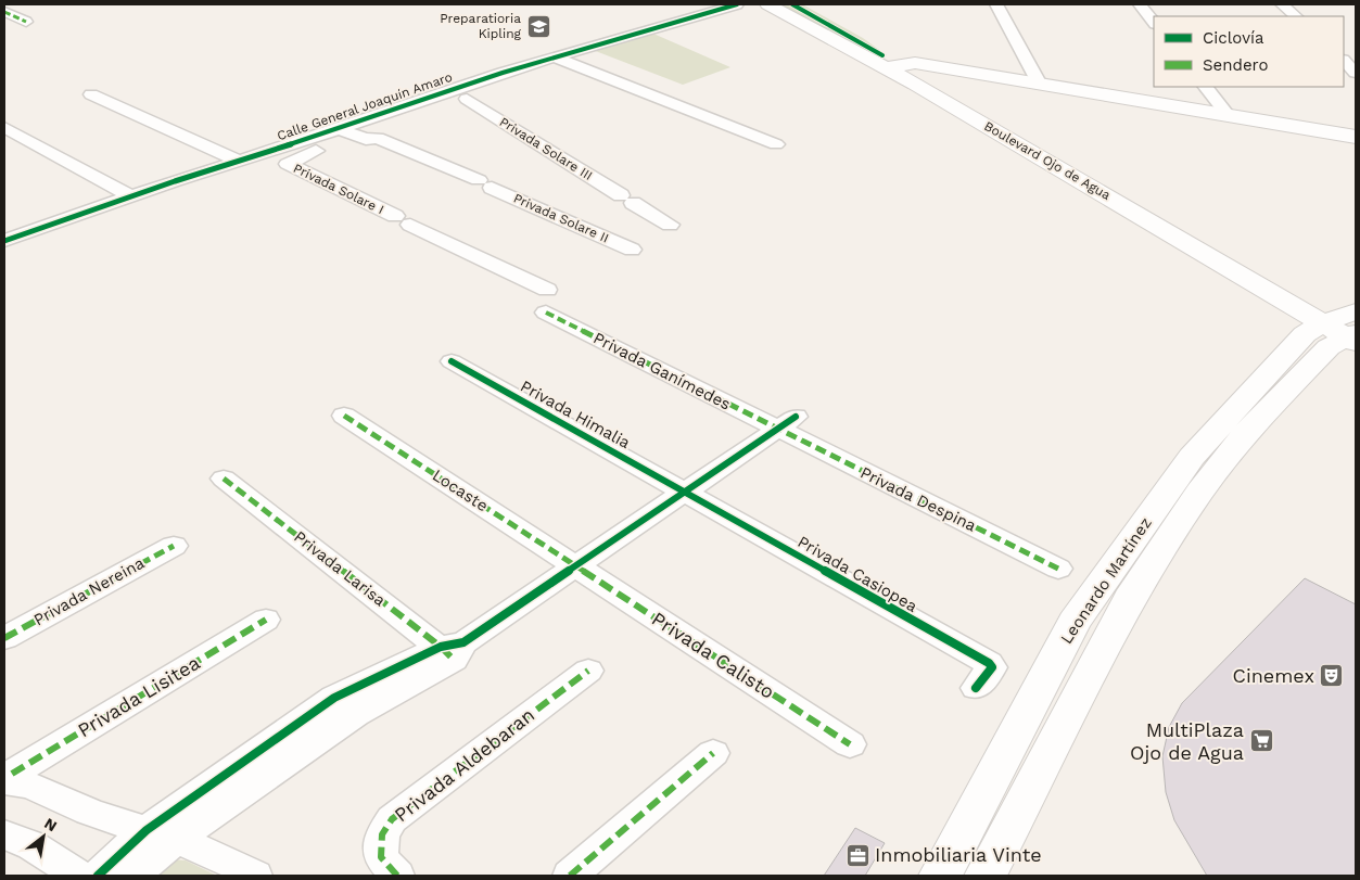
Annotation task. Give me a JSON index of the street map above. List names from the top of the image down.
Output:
{
  "streets": {
    "main road": ["Boulevard Ojo de Agua", "Leonardo Martínez"],
    "street": [
      "Calle General Joaquín Amaro",
      "Privada Solare III",
      "Privada Solare I",
      "Privada Solare II",
      "Privada Ganímedes",
      "Privada Himalia",
      "Locaste",
      "Privada Despina",
      "Privada Larisa",
      "Privada Casiopea",
      "Privada Nereina",
      "Privada Calisto",
      "Privada Lisitea",
      "Privada Aldebaran"
    ]
  },
  "crossings": [
    ["Calle General Joaquín Amaro", "Privada Solare I"],
    ["Calle General Joaquín Amaro", "Privada Solare II"],
    ["Privada Solare III", "Privada Solare II"],
    ["Boulevard Ojo de Agua", "Leonardo Martínez"],
    ["Privada Solare I", "Privada Solare II"],
    ["Privada Solare I", "Privada Ganímedes"],
    ["Privada Ganímedes", "Privada Despina"],
    ["Privada Himalia", "Privada Casiopea"],
    ["Locaste", "Privada Calisto"]
  ],
  "places": {
    "school or university": ["Preparatioria Kipling"],
    "theatre": ["Cinemex"],
    "supermarket": ["MultiPlaza Ojo de Agua"],
    "office": ["Inmobiliaria Vinte"]
  },
  "legend": ["Ciclovía", "Sendero"],
  "north": "top right"
}
